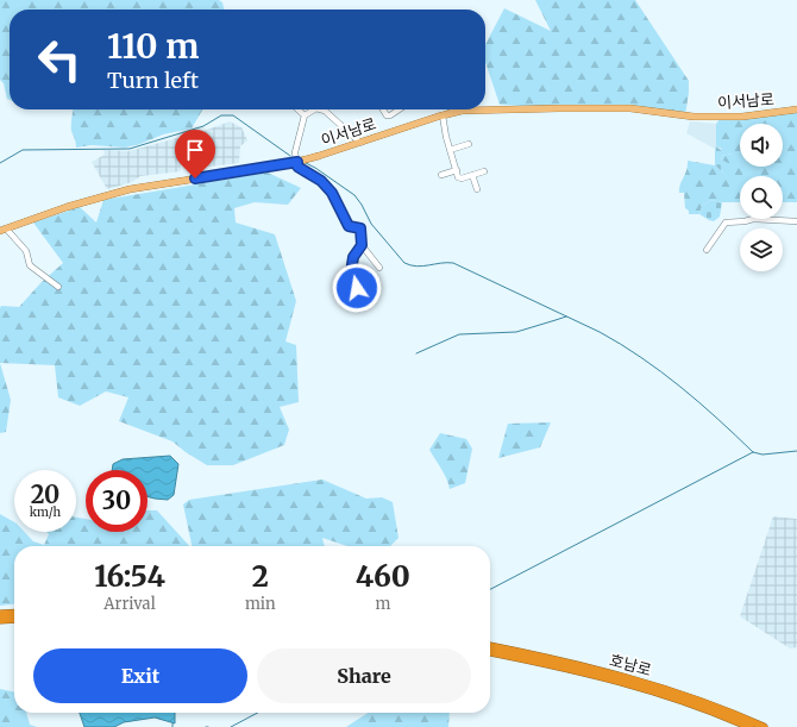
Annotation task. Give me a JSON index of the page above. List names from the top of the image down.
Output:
{
  "streets": {
    "highway": ["호남로"],
    "main road": ["이서남로"]
  },
  "page": {
    "turn": ["110 m", "Turn left"],
    "speed": "20 km/h",
    "limit": "30",
    "eta": [
      "16:54",
      "Arrival",
      "2",
      "min",
      "460",
      "m"
    ],
    "buttons": ["Exit", "Share"]
  }
}
